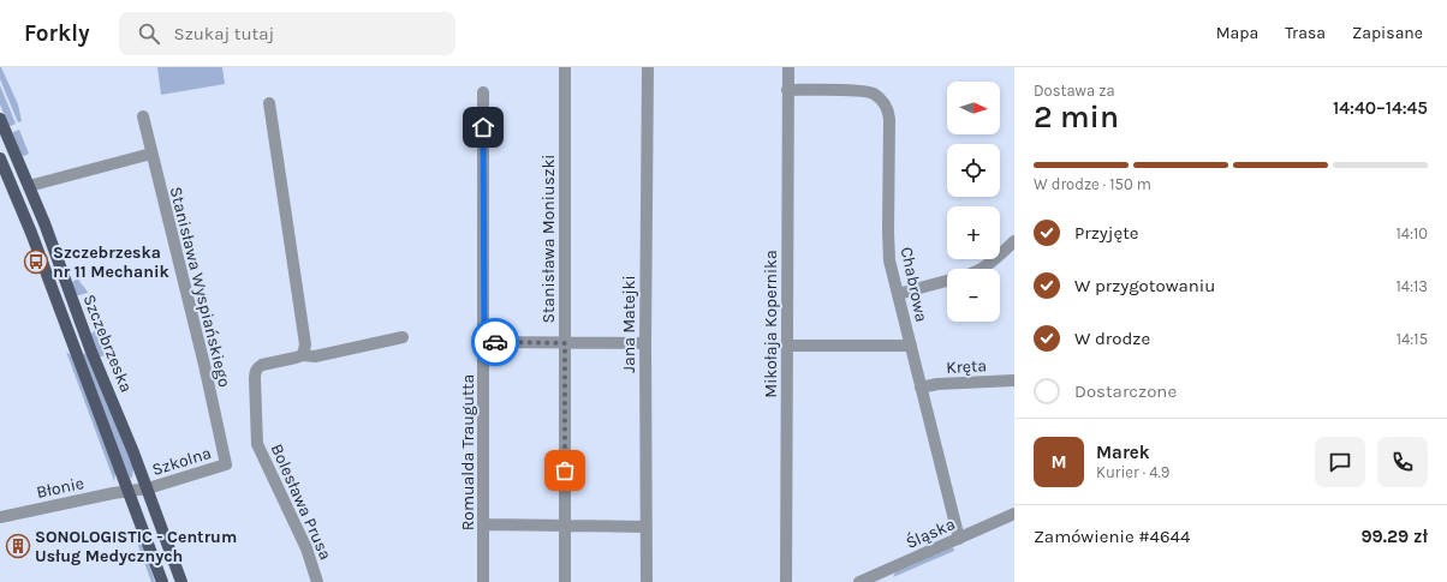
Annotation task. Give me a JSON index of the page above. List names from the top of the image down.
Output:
{
  "streets": {
    "main road": ["Szczebrzeska"],
    "street": [
      "Stanisława Moniuszki",
      "Chabrowa",
      "Stanisława Wyspiańskiego",
      "Jana Matejki",
      "Mikołaja Kopernika",
      "Kręta",
      "Romualda Traugutta",
      "Szkolna",
      "Błonie",
      "Bolesława Prusa",
      "Śląska"
    ]
  },
  "crossings": [
    ["Chabrowa", "Mikołaja Kopernika"],
    ["Chabrowa", "Kręta"],
    ["Chabrowa", "Śląska"],
    ["Stanisława Wyspiańskiego", "Szkolna"],
    ["Szczebrzeska", "Szkolna"],
    ["Szczebrzeska", "Błonie"],
    ["Szkolna", "Błonie"]
  ],
  "places": {
    "bus stop": ["Szczebrzeska nr 11 Mechanik"],
    "building": ["SONOLOGISTIC - Centrum Usług Medycznych"]
  },
  "north": "right",
  "page": {
    "header": "Forkly",
    "search": "Szukaj tutaj",
    "nav": ["Mapa", "Trasa", "Zapisane"],
    "heading": ["2 min", "Dostawa za", "14:40–14:45"],
    "panel": [
      "Marek",
      "Kurier · 4.9",
      "Zamówienie #4644",
      "99.29 zł"
    ],
    "map_buttons": ["+", "−"],
    "bar": "W drodze · 150 m",
    "list": [
      ["Przyjęte", "14:10"],
      ["W przygotowaniu", "14:13"],
      ["W drodze", "14:15"],
      "Dostarczone"
    ],
    "round": "M"
  }
}
